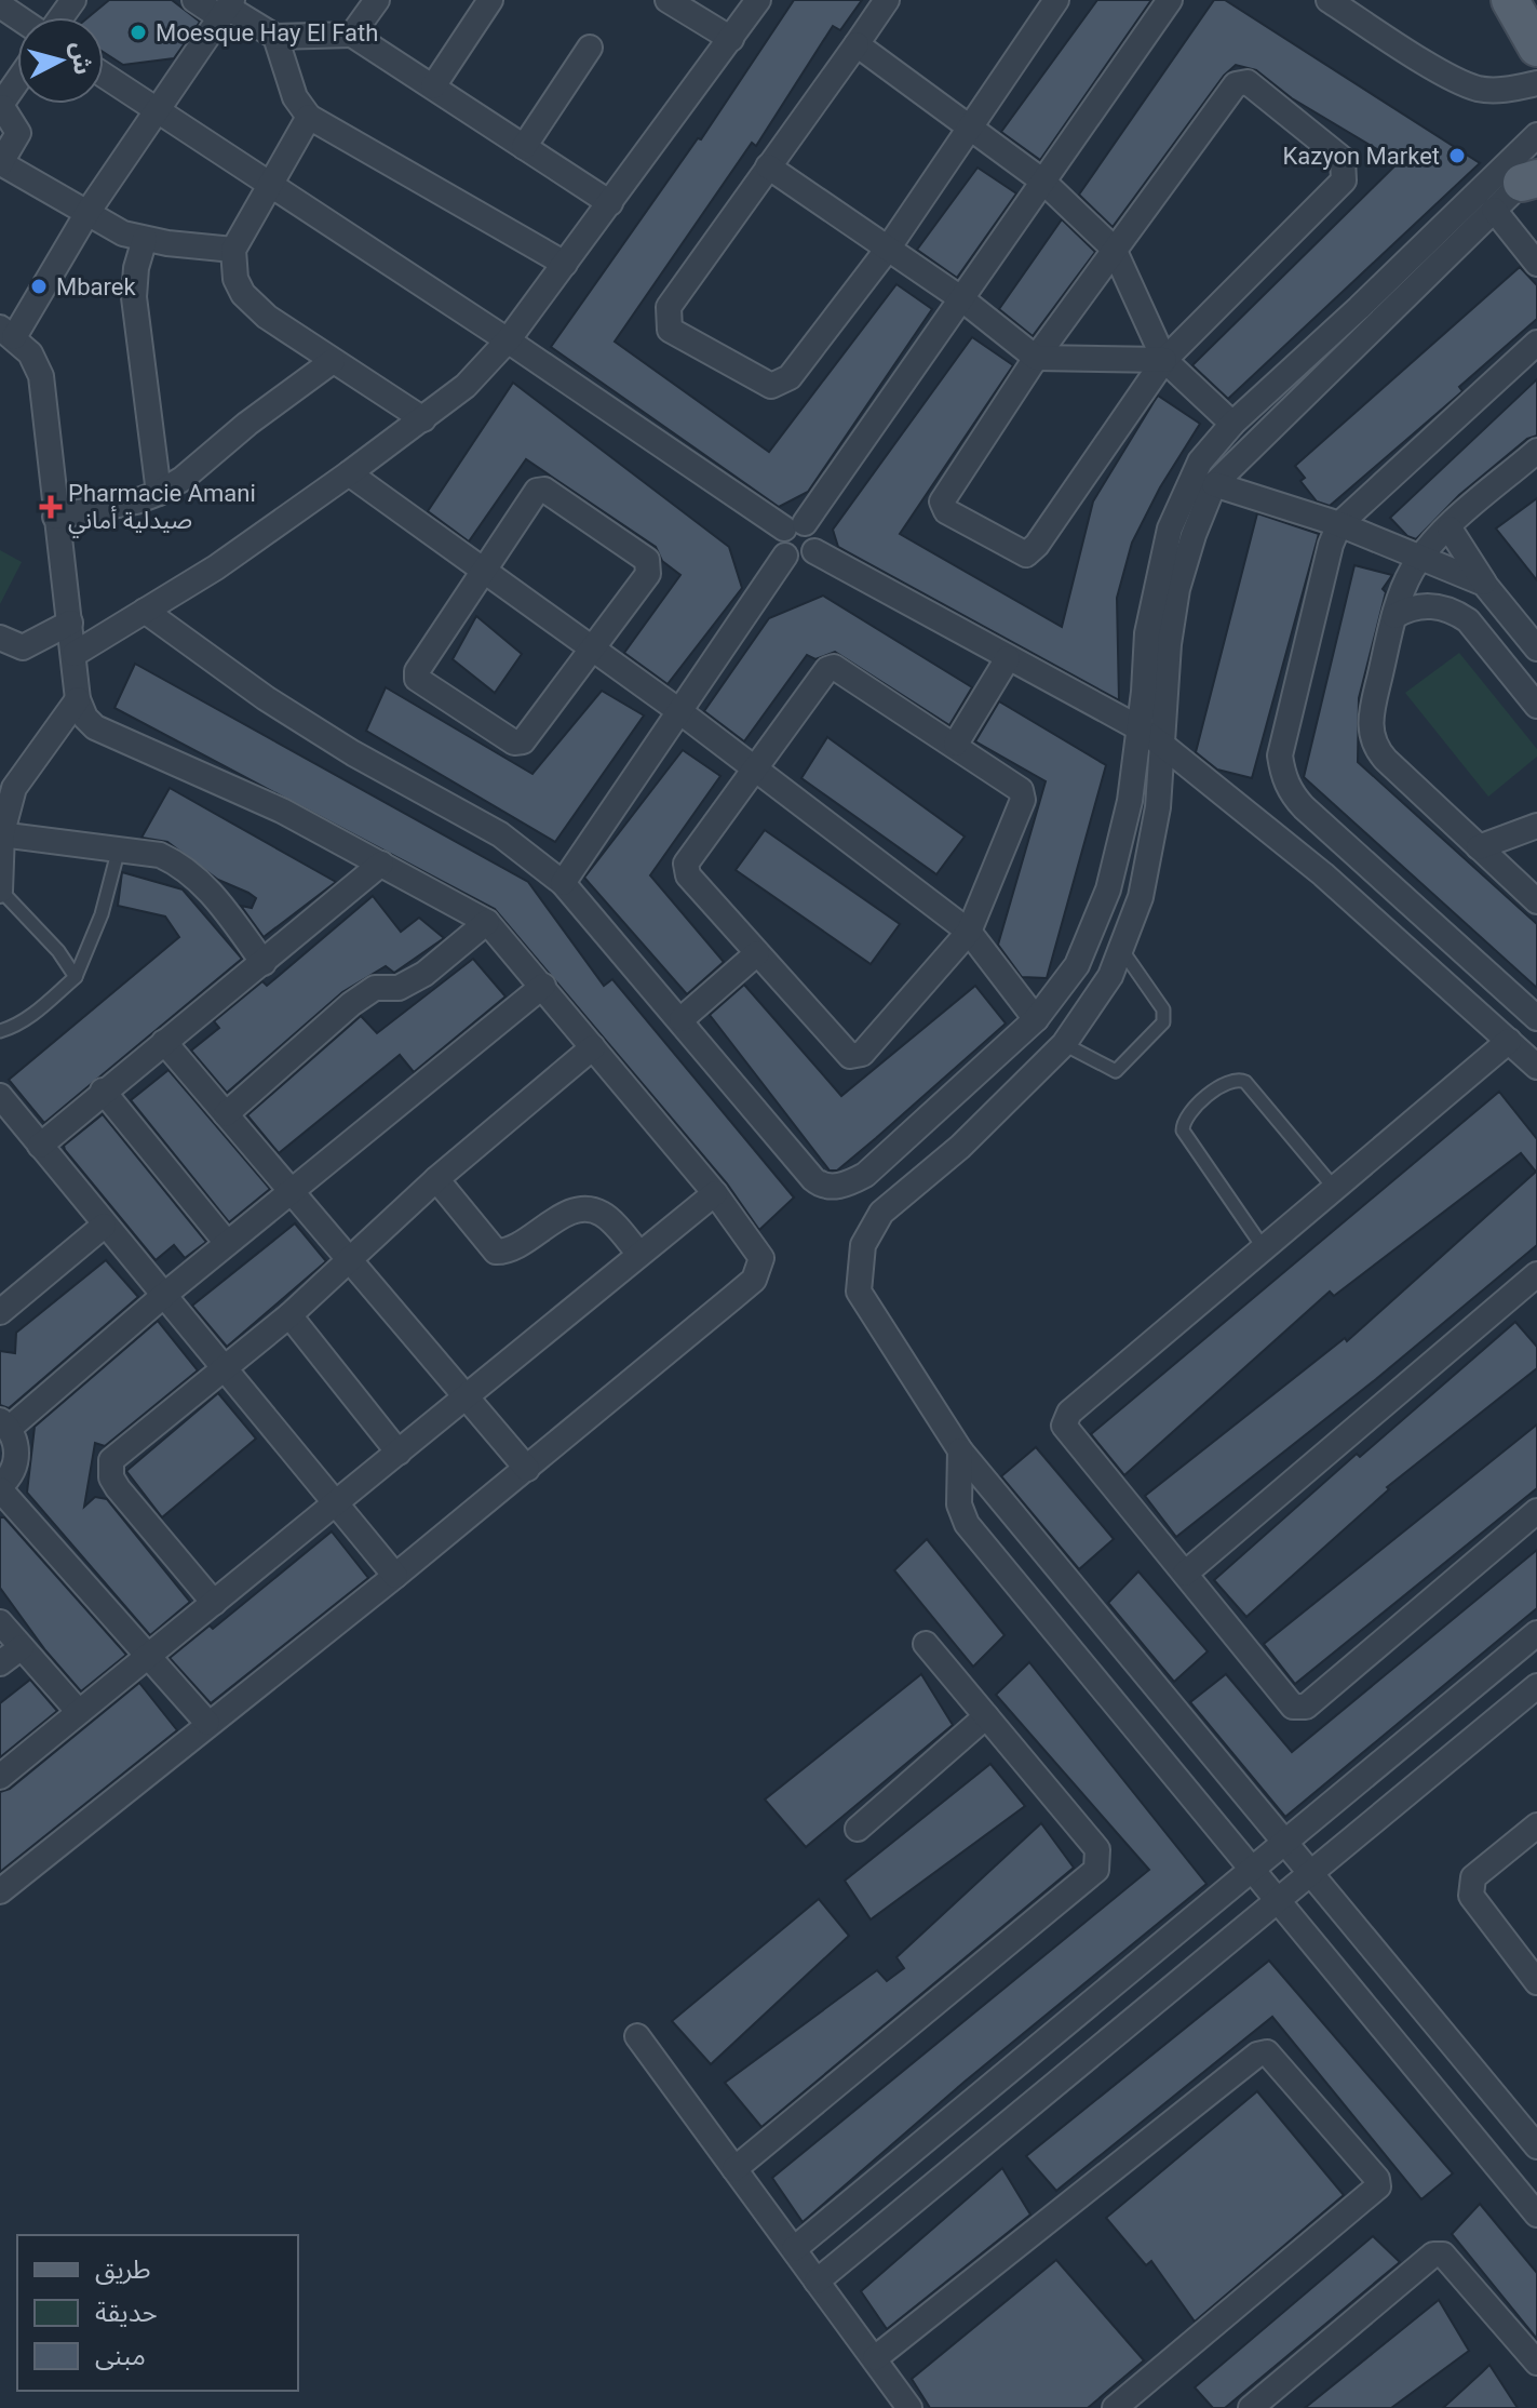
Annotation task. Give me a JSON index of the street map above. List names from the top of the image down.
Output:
{
  "places": {
    "other": ["Moesque Hay El Fath", "Kazyon Market", "Mbarek"],
    "health": ["Pharmacie Amani صيدلية أماني"]
  },
  "legend": ["طريق", "حديقة", "مبنى"],
  "north": "right"
}
